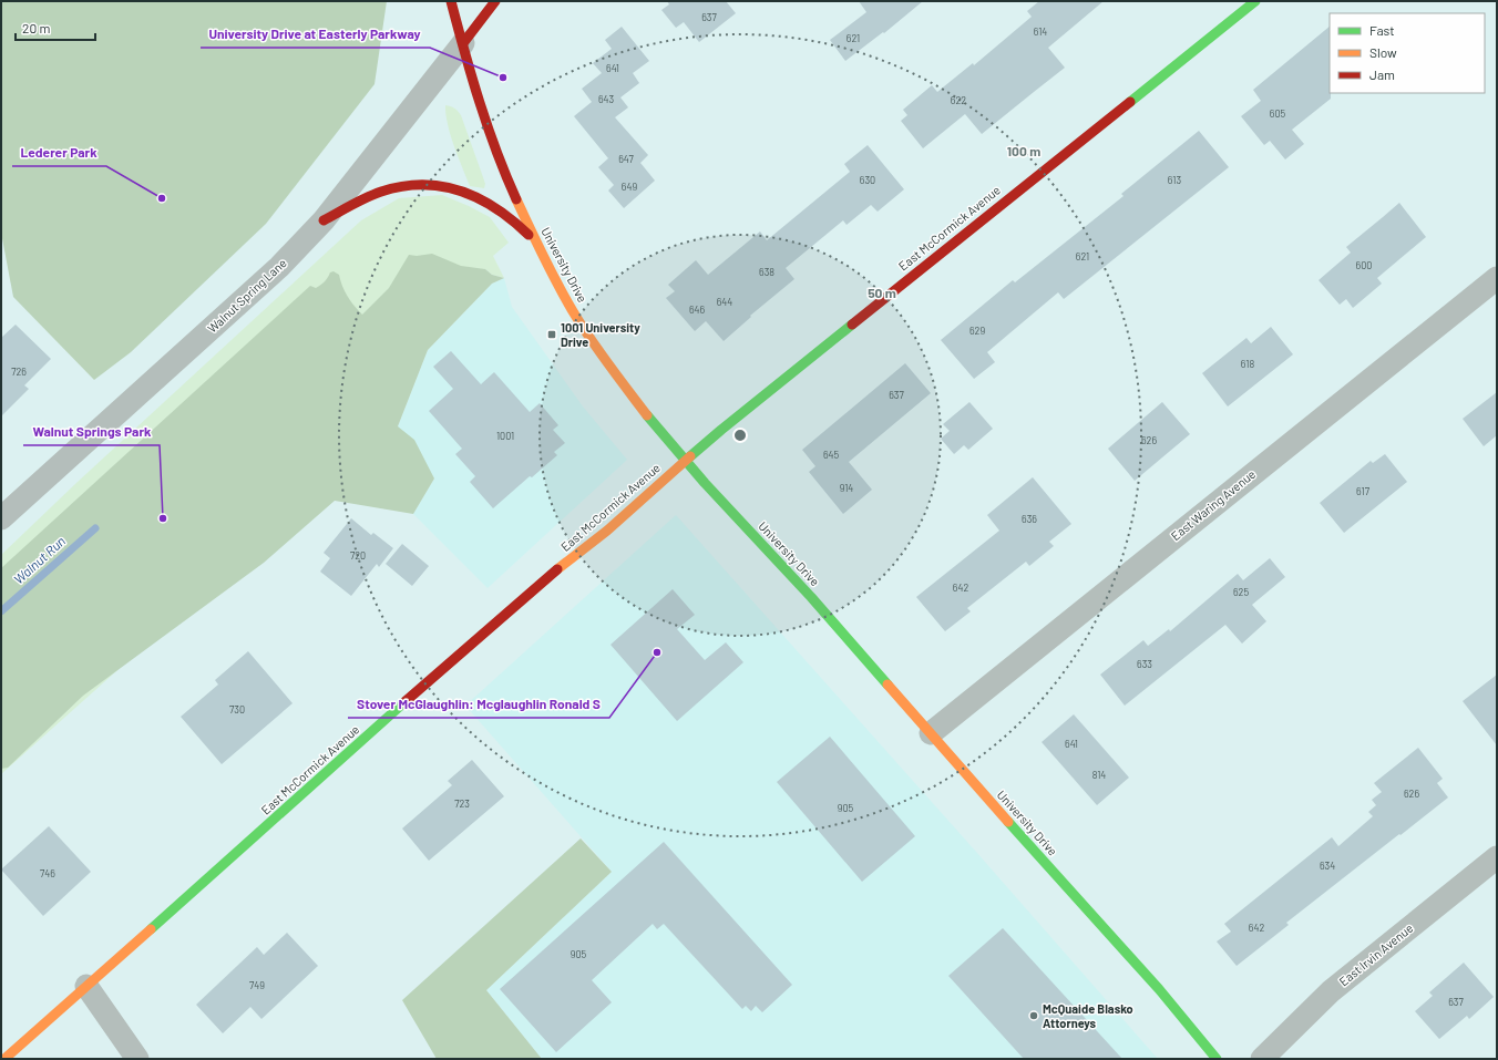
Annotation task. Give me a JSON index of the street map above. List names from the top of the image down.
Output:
{
  "streets": {
    "street": [
      "East McCormick Avenue",
      "University Drive",
      "Walnut Spring Lane",
      "East Waring Avenue",
      "East Irvin Avenue"
    ]
  },
  "crossings": [
    ["East McCormick Avenue", "University Drive"],
    ["University Drive", "Walnut Spring Lane"],
    ["University Drive", "East Waring Avenue"]
  ],
  "water": ["Walnut Run"],
  "places": {
    "other": [
      "University Drive at Easterly Parkway",
      "Lederer Park",
      "Walnut Springs Park",
      "Stover McGlaughlin: Mcglaughlin Ronald S",
      "McQuaide Blasko Attorneys"
    ],
    "transit": ["1001 University Drive"]
  },
  "house_numbers": [
    "637",
    "614",
    "621",
    "641",
    "643",
    "622",
    "605",
    "647",
    "630",
    "613",
    "649",
    "621",
    "600",
    "638",
    "644",
    "646",
    "629",
    "618",
    "726",
    "637",
    "1001",
    "626",
    "645",
    "914",
    "617",
    "636",
    "720",
    "642",
    "625",
    "633",
    "730",
    "641",
    "814",
    "626",
    "723",
    "905",
    "634",
    "746",
    "642",
    "905",
    "749",
    "637"
  ],
  "legend": ["Fast", "Slow", "Jam"],
  "scale_bar": "20 m",
  "rings": ["100 m", "50 m"]
}
